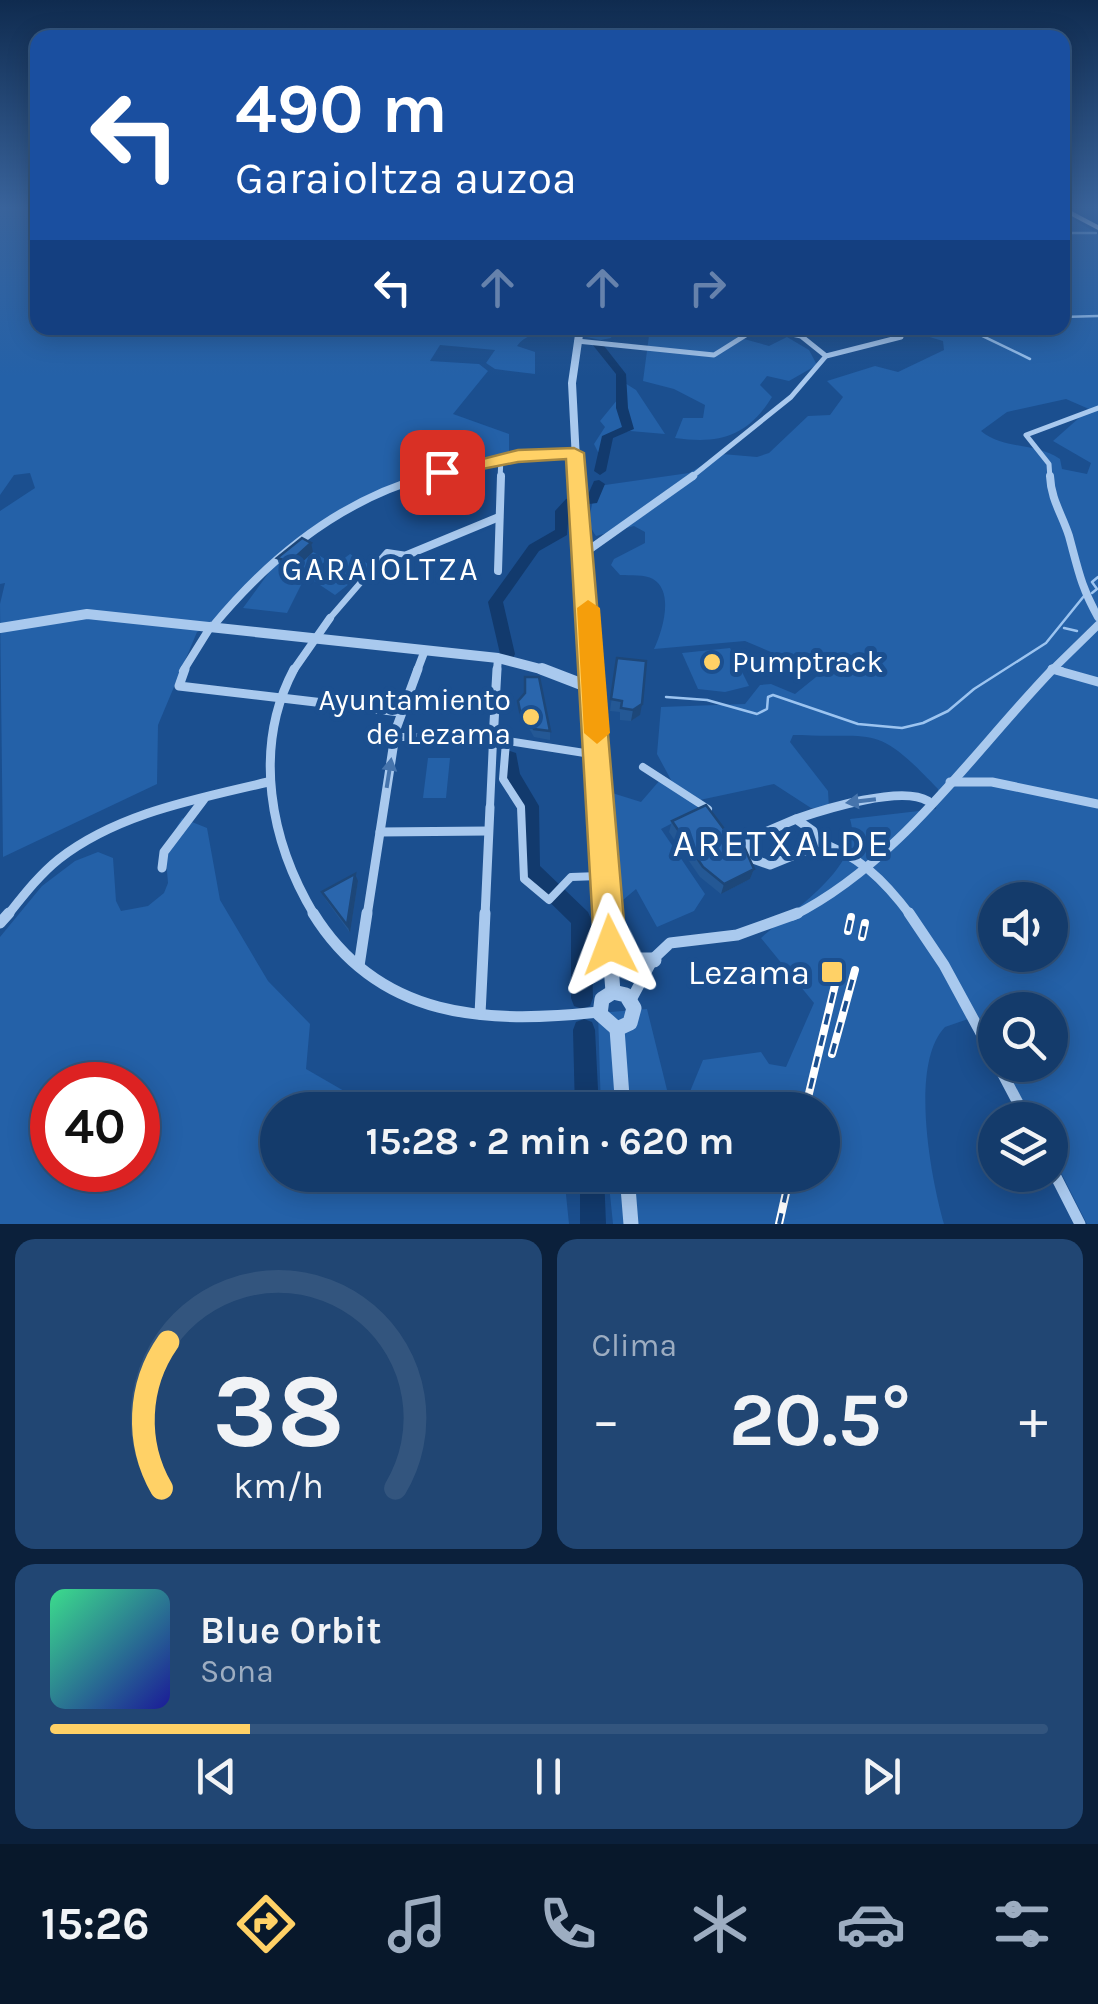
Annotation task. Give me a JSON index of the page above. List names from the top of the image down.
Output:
{
  "districts": ["GARAIOLTZA", "ARETXALDE"],
  "places": {
    "other": ["Pumptrack", "Ayuntamiento de Lezama"],
    "transit": ["Lezama"]
  },
  "page": {
    "turn": ["490 m", "Garaioltza auzoa"],
    "limit": "40",
    "trip": "15:28 · 2 min · 620 m",
    "tile": "Clima",
    "heat": ["−", "20.5°", "+"],
    "song": ["Blue Orbit", "Sona"],
    "tabs": "15:26",
    "gauge": ["38", "km/h"]
  }
}
